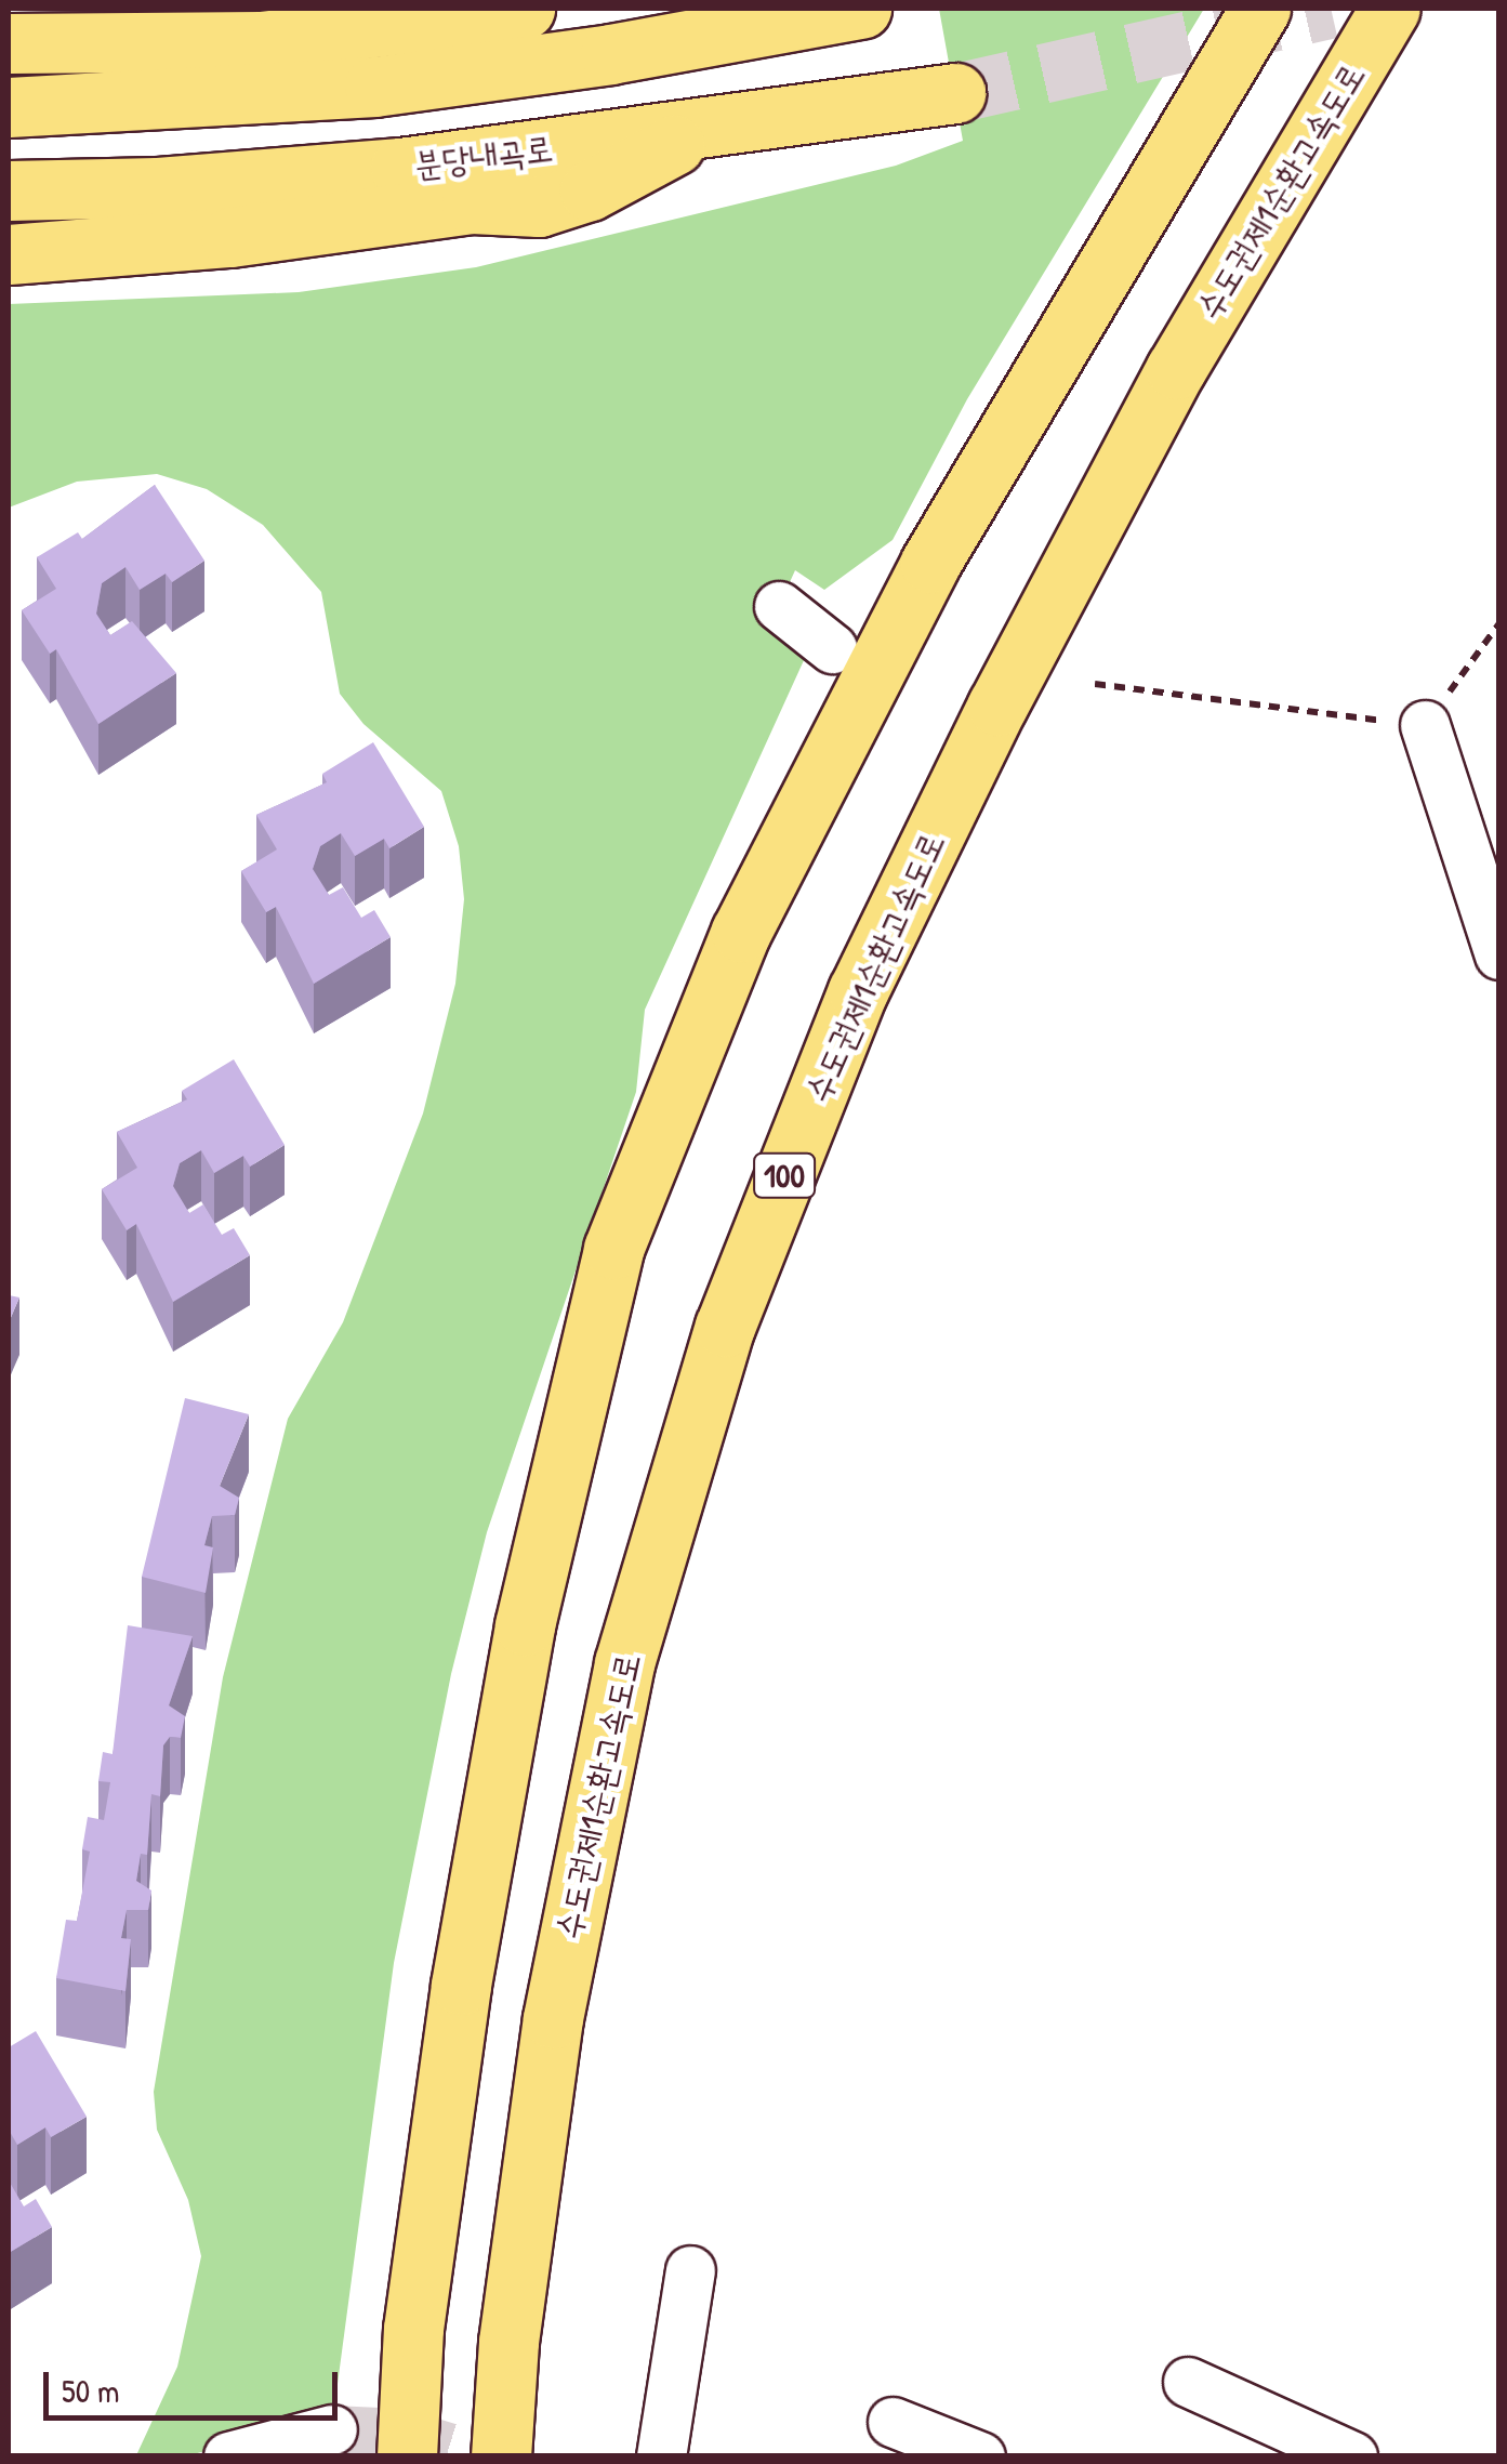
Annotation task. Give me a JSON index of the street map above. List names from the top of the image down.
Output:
{
  "streets": {
    "highway": ["분당내곡로", "수도권제1순환고속도로", "100"]
  },
  "scale_bar": "50 m"
}
